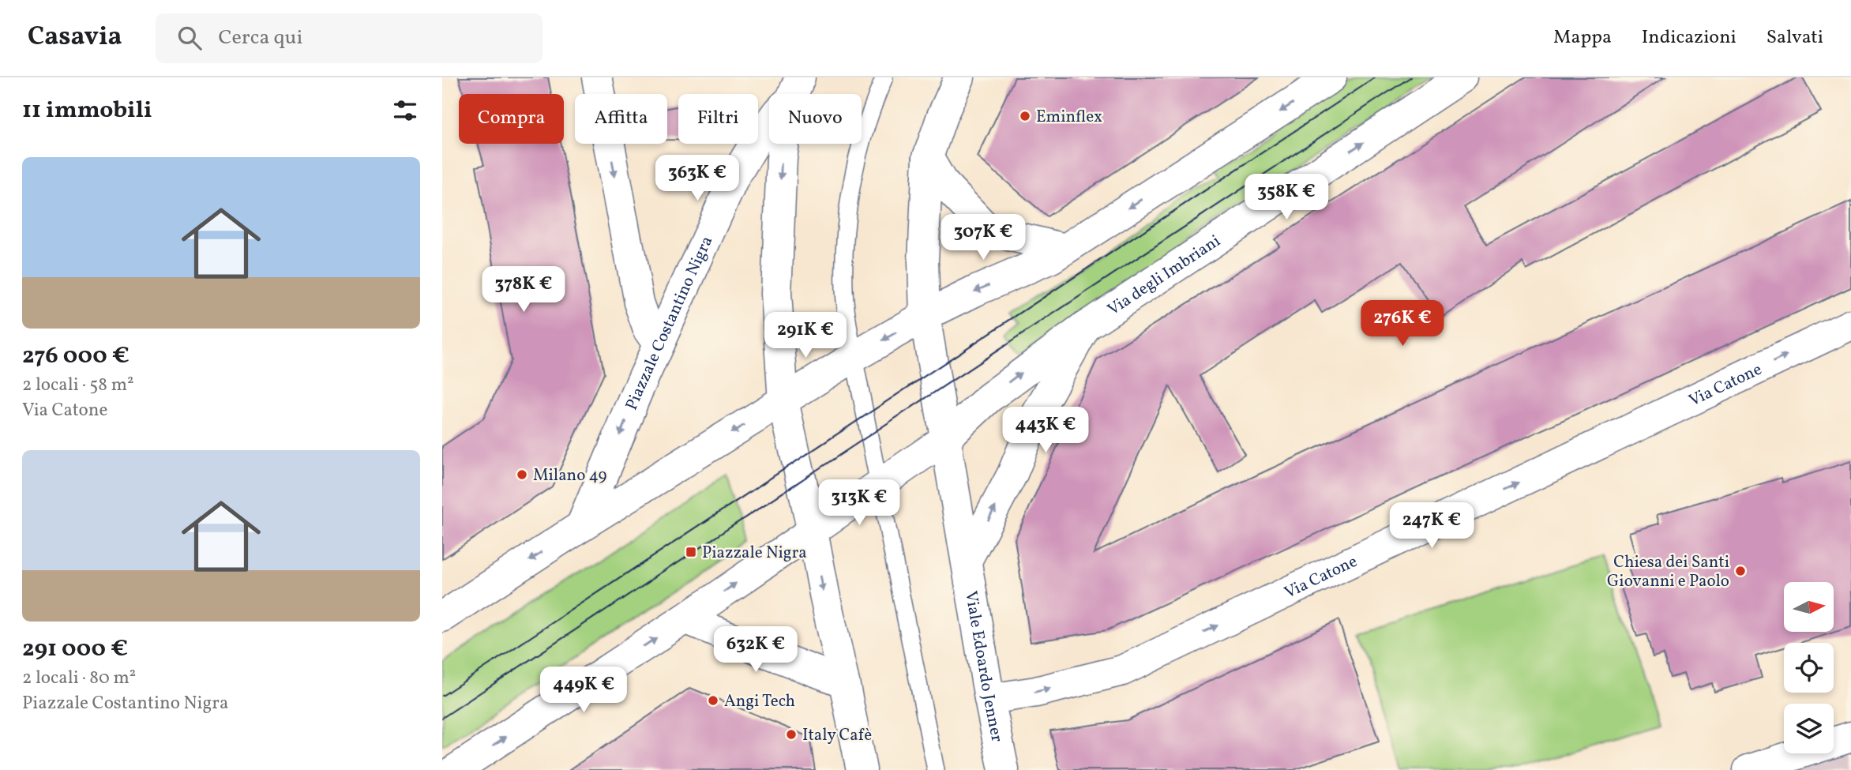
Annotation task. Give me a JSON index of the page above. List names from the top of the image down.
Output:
{
  "streets": {
    "main road": [
      "Via degli Imbriani",
      "Piazzale Costantino Nigra",
      "Via Catone",
      "Viale Edoardo Jenner"
    ]
  },
  "crossings": [
    ["Via Catone", "Viale Edoardo Jenner"]
  ],
  "one_way": ["Via Catone"],
  "places": {
    "other": [
      "Eminflex",
      "Milano 49",
      "Chiesa dei Santi Giovanni e Paolo",
      "Angi Tech",
      "Italy Cafè"
    ],
    "transit": ["Piazzale Nigra"]
  },
  "north": "right",
  "page": {
    "header": "Casavia",
    "search": "Cerca qui",
    "nav": ["Mappa", "Indicazioni", "Salvati"],
    "heading": "11 immobili",
    "chip": [
      "Compra",
      "Affitta",
      "Filtri",
      "Nuovo"
    ],
    "list": [
      {
        "name": "276 000 €",
        "note": "2 locali · 58 m² · Via Catone"
      },
      {
        "name": "291 000 €",
        "note": "2 locali · 80 m² · Piazzale Costantino Nigra"
      }
    ],
    "price": [
      "363K €",
      "358K €",
      "307K €",
      "378K €",
      "276K €",
      "291K €",
      "443K €",
      "313K €",
      "247K €",
      "632K €",
      "449K €"
    ]
  }
}
